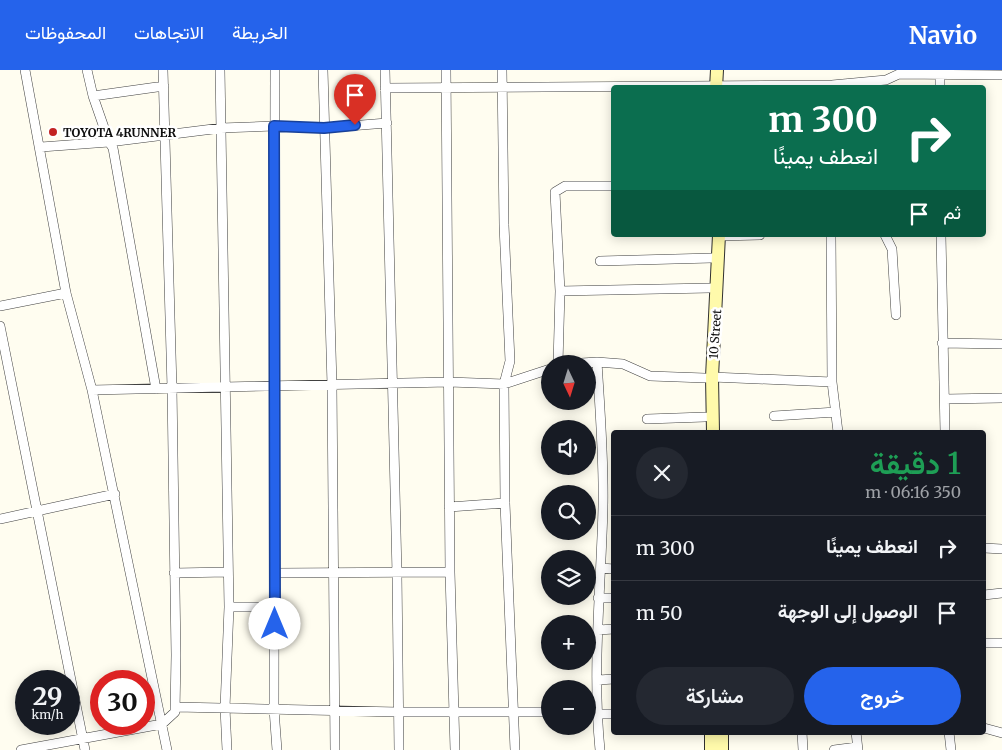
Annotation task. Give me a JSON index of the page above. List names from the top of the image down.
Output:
{
  "streets": {
    "main road": ["10 Street"]
  },
  "places": ["TOYOTA 4RUNNER"],
  "north": "bottom",
  "page": {
    "header": "Navio",
    "nav": ["الخريطة", "الاتجاهات", "المحفوظات"],
    "turn": ["300 m", "انعطف يمينًا"],
    "then": "ثم",
    "map_buttons": ["+", "−"],
    "heading": ["1 دقيقة", "350 m · 06:16"],
    "list": [
      {
        "name": "انعطف يمينًا",
        "value": "300 m"
      },
      {
        "name": "الوصول إلى الوجهة",
        "value": "50 m"
      }
    ],
    "buttons": ["خروج", "مشاركة"],
    "speed": "29 km/h",
    "limit": "30"
  }
}
